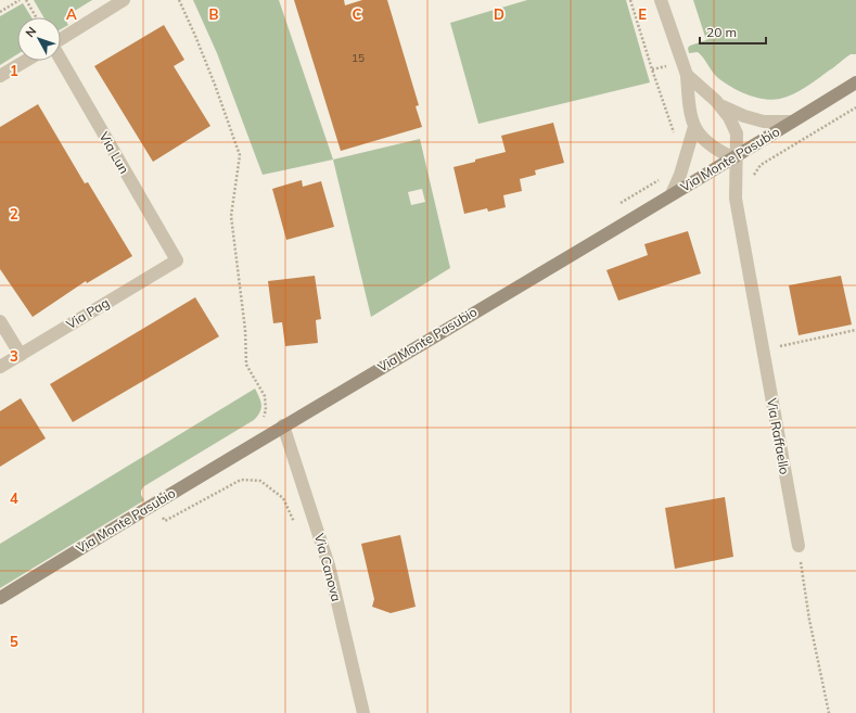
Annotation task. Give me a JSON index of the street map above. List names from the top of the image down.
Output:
{
  "streets": {
    "main road": ["Via Monte Pasubio"],
    "street": [
      "Via Lun",
      "Via Pag",
      "Via Raffaello",
      "Via Canova"
    ]
  },
  "crossings": [
    ["Via Lun", "Via Pag"],
    ["Via Monte Pasubio", "Via Raffaello"],
    ["Via Monte Pasubio", "Via Canova"]
  ],
  "house_numbers": ["15"],
  "scale_bar": "20 m",
  "north": "top left",
  "grid": {
    "columns": [
      "A",
      "B",
      "C",
      "D",
      "E"
    ],
    "rows": [
      "1",
      "2",
      "3",
      "4",
      "5"
    ]
  }
}
